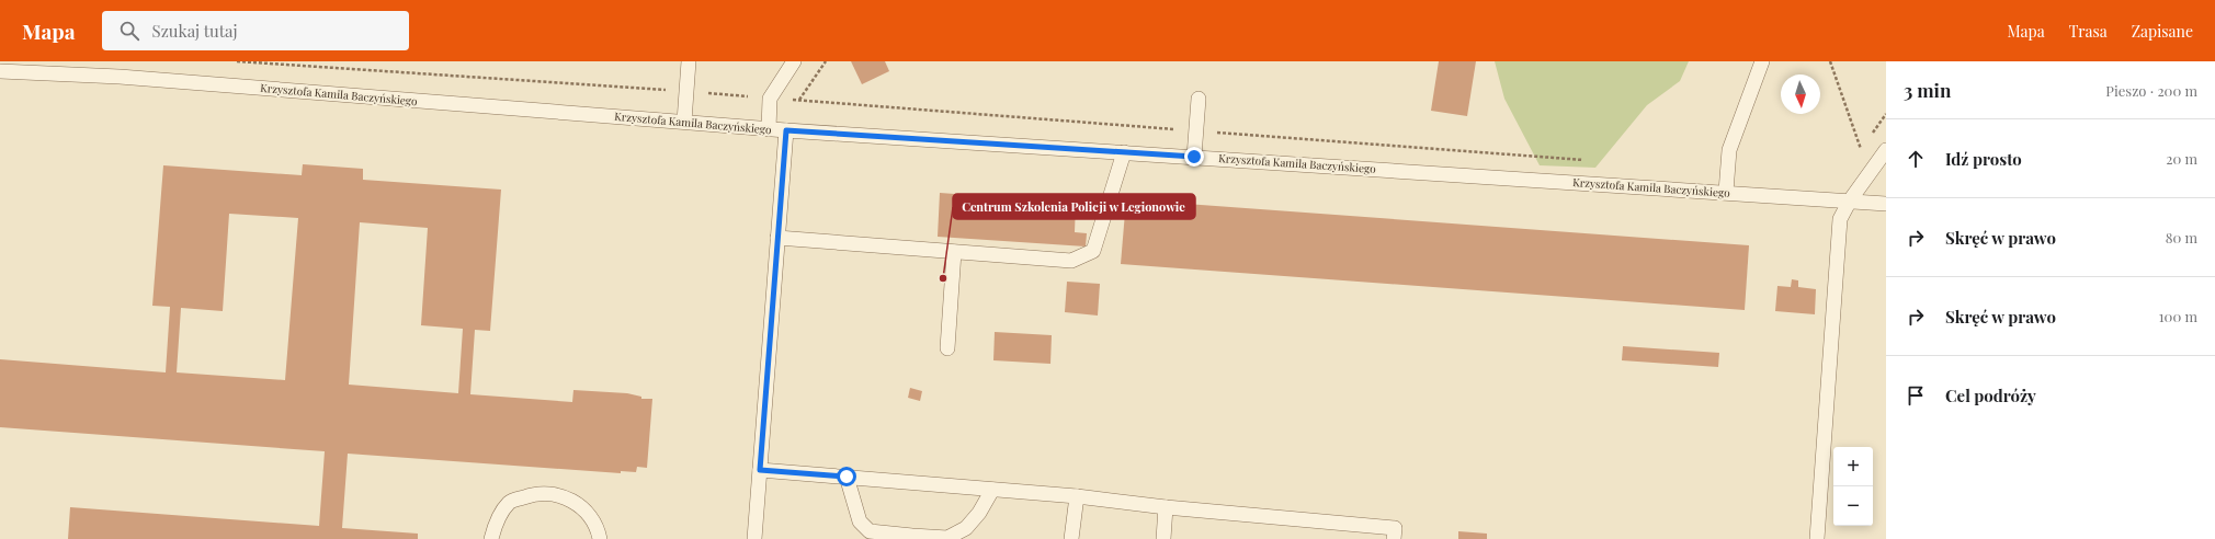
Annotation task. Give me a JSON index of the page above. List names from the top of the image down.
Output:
{
  "streets": {
    "lane": ["Krzysztofa Kamila Baczyńskiego"]
  },
  "places": ["Centrum Szkolenia Policji w Legionowie"],
  "north": "bottom",
  "page": {
    "header": "Mapa",
    "search": "Szukaj tutaj",
    "nav": ["Mapa", "Trasa", "Zapisane"],
    "heading": ["3 min", "Pieszo · 200 m"],
    "list": [
      ["Idź prosto", "20 m"],
      ["Skręć w prawo", "80 m"],
      ["Skręć w prawo", "100 m"],
      "Cel podróży"
    ],
    "map_buttons": ["+", "−"]
  }
}
